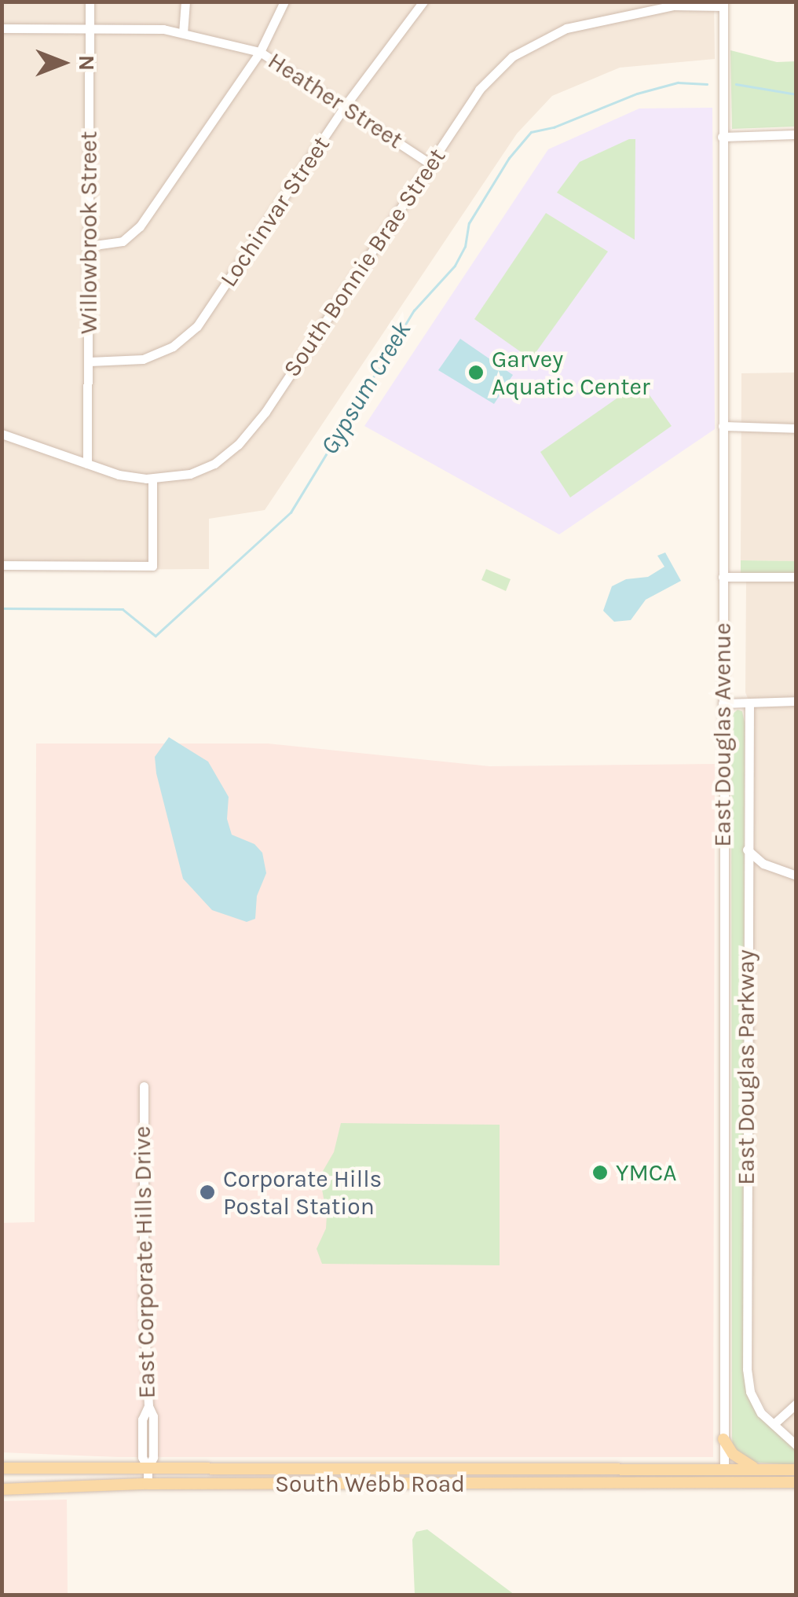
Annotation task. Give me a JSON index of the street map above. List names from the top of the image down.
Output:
{
  "streets": {
    "main road": ["South Webb Road"],
    "street": [
      "Heather Street",
      "Lochinvar Street",
      "Willowbrook Street",
      "South Bonnie Brae Street",
      "East Douglas Avenue",
      "East Douglas Parkway",
      "East Corporate Hills Drive"
    ]
  },
  "crossings": [
    ["Heather Street", "Lochinvar Street"],
    ["Heather Street", "Willowbrook Street"],
    ["Heather Street", "South Bonnie Brae Street"],
    ["Lochinvar Street", "Willowbrook Street"],
    ["Willowbrook Street", "South Bonnie Brae Street"],
    ["South Bonnie Brae Street", "East Douglas Avenue"],
    ["East Douglas Avenue", "South Webb Road"],
    ["East Corporate Hills Drive", "South Webb Road"]
  ],
  "water": ["Gypsum Creek"],
  "places": ["Garvey Aquatic Center", "YMCA", "Corporate Hills Postal Station"],
  "north": "right"
}
